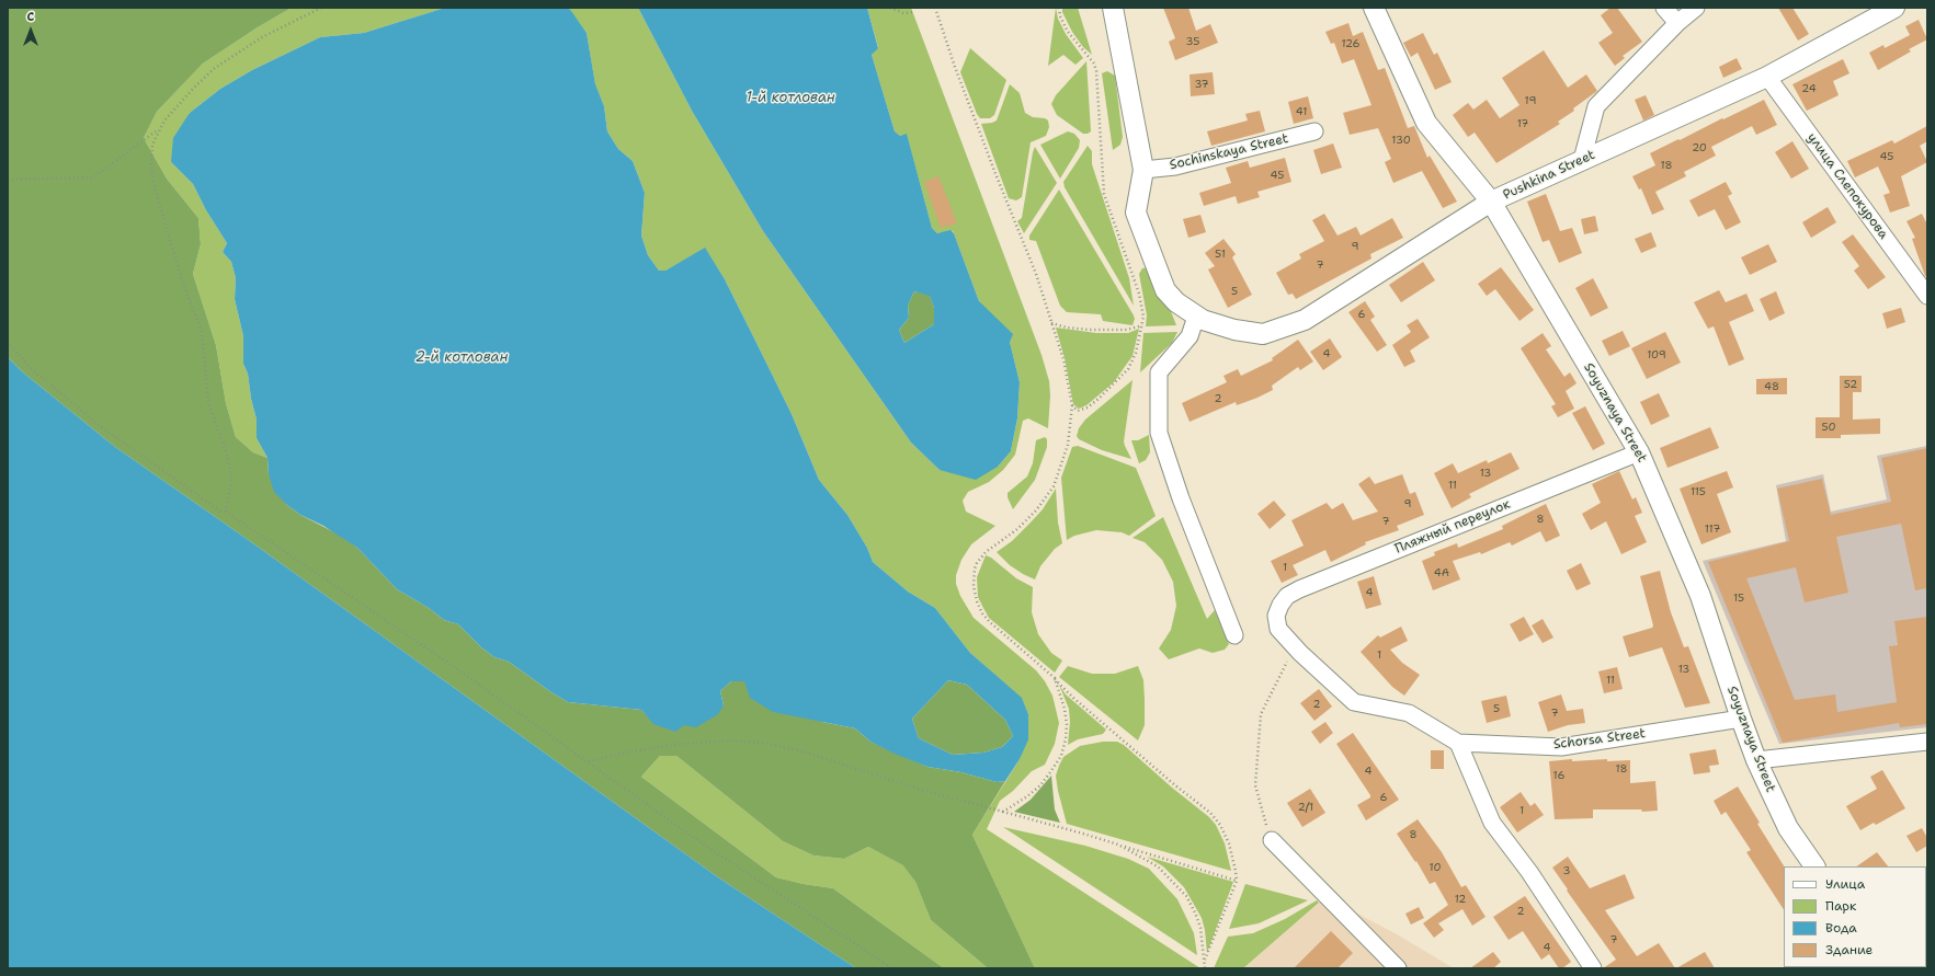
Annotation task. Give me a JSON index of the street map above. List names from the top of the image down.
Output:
{
  "streets": {
    "street": [
      "Sochinskaya Street",
      "Pushkina Street",
      "улица Слепокурова",
      "Soyuznaya Street",
      "Пляжный переулок",
      "Schorsa Street"
    ]
  },
  "crossings": [
    ["Pushkina Street", "улица Слепокурова"],
    ["Pushkina Street", "Soyuznaya Street"],
    ["Soyuznaya Street", "Пляжный переулок"],
    ["Soyuznaya Street", "Schorsa Street"],
    ["Пляжный переулок", "Schorsa Street"]
  ],
  "water": ["1-й котлован", "2-й котлован"],
  "house_numbers": [
    "35",
    "126",
    "37",
    "24",
    "19",
    "41",
    "17",
    "130",
    "20",
    "45",
    "18",
    "45",
    "9",
    "51",
    "7",
    "5",
    "6",
    "4",
    "109",
    "52",
    "48",
    "2",
    "50",
    "13",
    "11",
    "115",
    "9",
    "8",
    "7",
    "117",
    "1",
    "4А",
    "4",
    "15",
    "1",
    "13",
    "11",
    "2",
    "5",
    "7",
    "18",
    "4",
    "16",
    "6",
    "2/1",
    "1",
    "8",
    "10",
    "3",
    "12",
    "2",
    "7",
    "4"
  ],
  "legend": [
    "Улица",
    "Парк",
    "Вода",
    "Здание"
  ],
  "north": "top"
}
